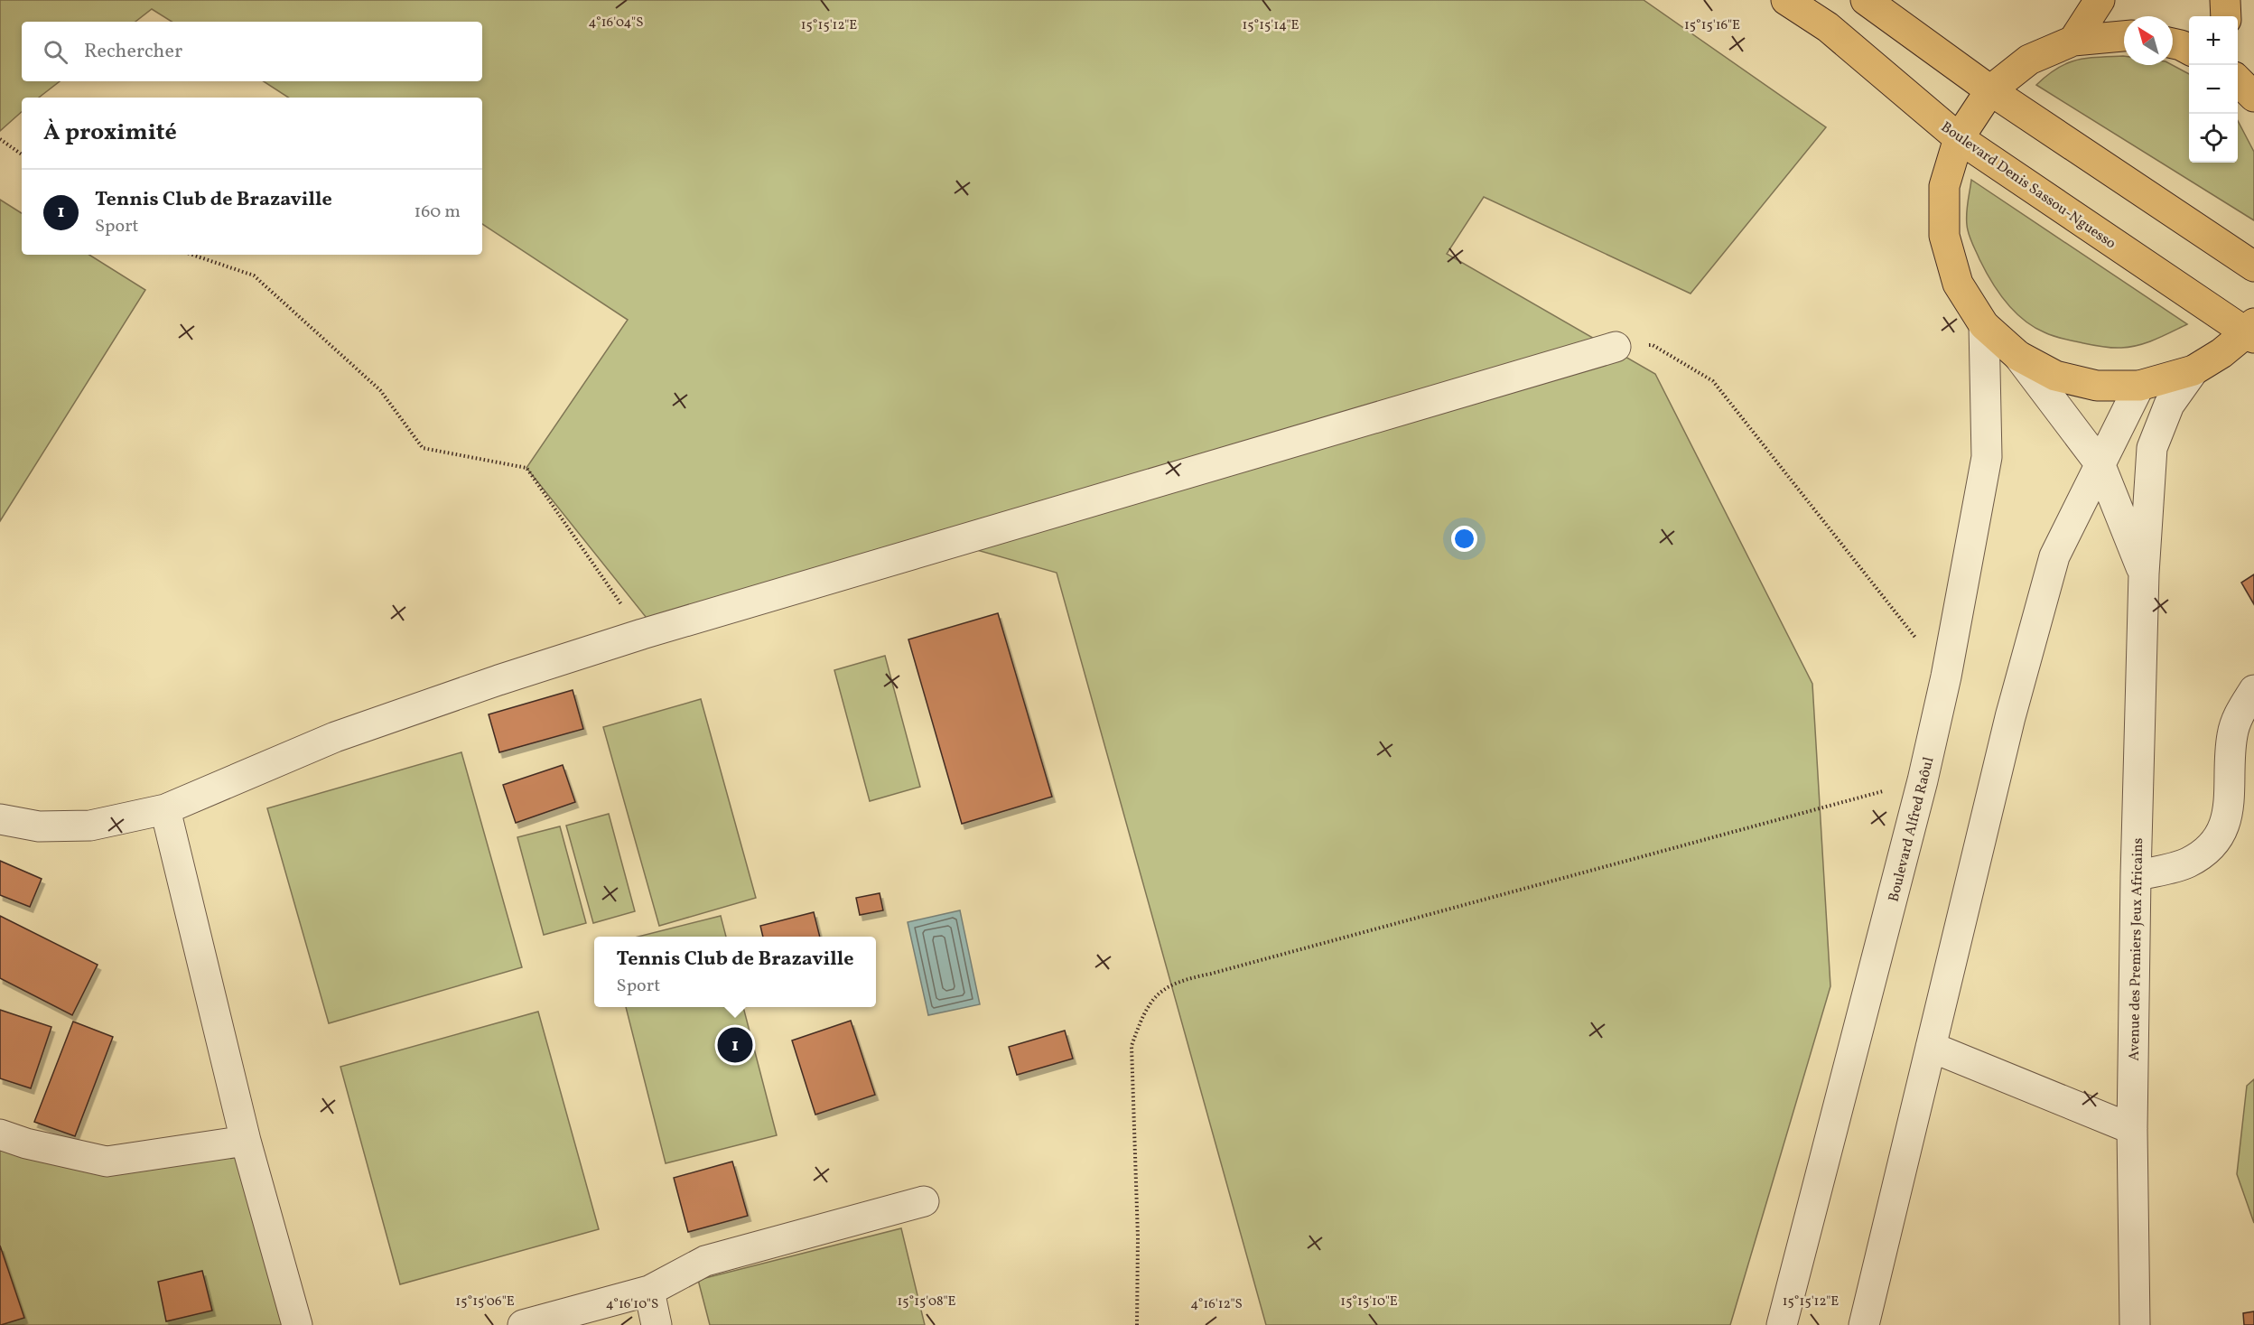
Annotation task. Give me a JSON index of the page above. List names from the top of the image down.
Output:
{
  "streets": {
    "main road": ["Boulevard Denis Sassou-Nguesso"],
    "street": ["Boulevard Alfred Raôul", "Avenue des Premiers Jeux Africains"]
  },
  "north": "top left",
  "page": {
    "map_buttons": ["+", "−"],
    "search": "Rechercher",
    "heading": "À proximité",
    "list": [
      {
        "mark": "1",
        "name": "Tennis Club de Brazaville",
        "note": "Sport",
        "value": "160 m"
      }
    ],
    "popup": ["Tennis Club de Brazaville", "Sport"],
    "pins": "1"
  },
  "coordinates": [
    "4°16'04\"S",
    "15°15'12\"E",
    "15°15'14\"E",
    "15°15'16\"E",
    "15°15'06\"E",
    "15°15'08\"E",
    "15°15'10\"E",
    "4°16'10\"S",
    "4°16'12\"S"
  ]
}
